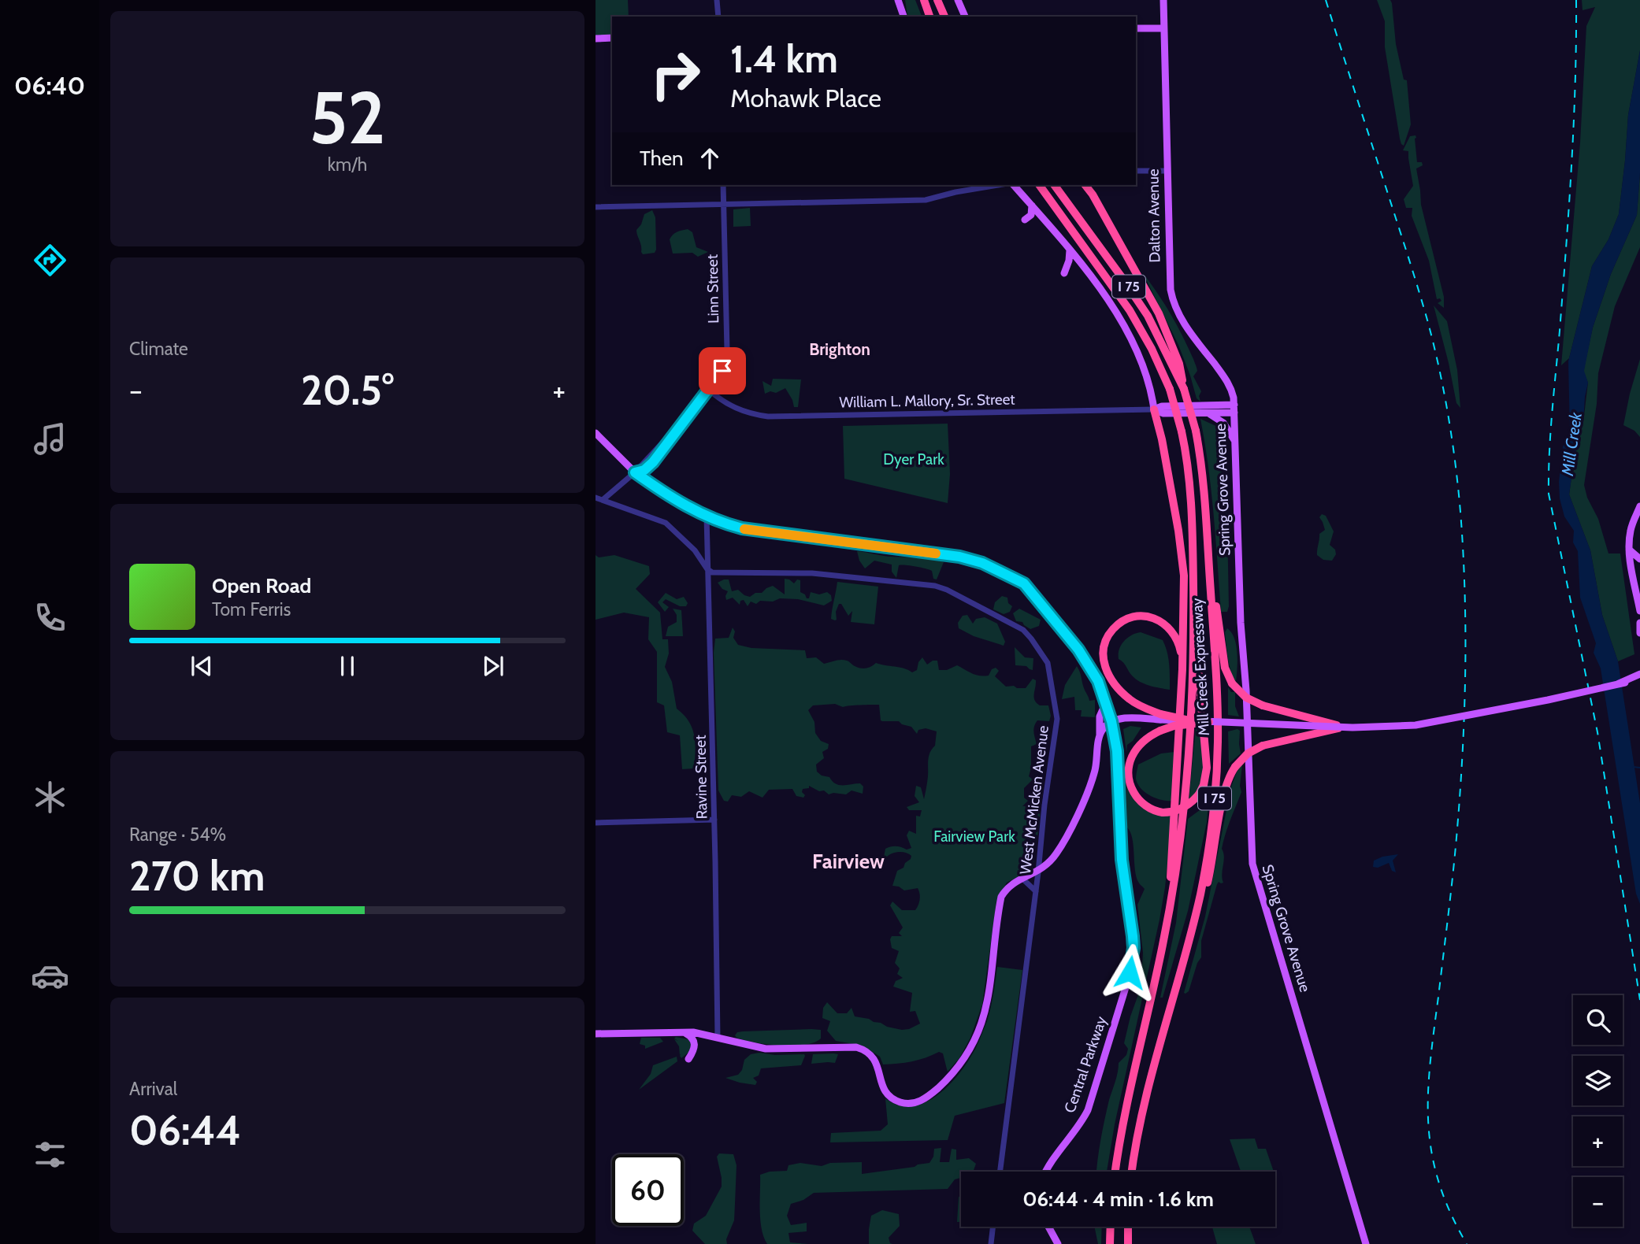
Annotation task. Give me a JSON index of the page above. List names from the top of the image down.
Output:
{
  "streets": {
    "highway": ["I 75", "Mill Creek Expressway"],
    "main road": [
      "Dalton Avenue",
      "William L. Mallory, Sr. Street",
      "Spring Grove Avenue",
      "Central Parkway"
    ],
    "street": ["Linn Street", "Ravine Street", "West McMicken Avenue"]
  },
  "crossings": [
    ["Dalton Avenue", "William L. Mallory, Sr. Street"],
    ["Dalton Avenue", "Spring Grove Avenue"],
    ["I 75", "Mill Creek Expressway"],
    ["Linn Street", "William L. Mallory, Sr. Street"],
    ["Linn Street", "Central Parkway"],
    ["William L. Mallory, Sr. Street", "Spring Grove Avenue"],
    ["Ravine Street", "West McMicken Avenue"],
    ["Ravine Street", "Central Parkway"]
  ],
  "districts": ["Brighton", "Fairview"],
  "water": ["Mill Creek"],
  "parks": ["Dyer Park", "Fairview Park"],
  "page": {
    "tabs": "06:40",
    "tile": [
      ["52", "km/h"],
      "Climate",
      ["Range · 54%", "270 km"],
      ["Arrival", "06:44"]
    ],
    "turn": ["1.4 km", "Mohawk Place"],
    "then": "Then",
    "heat": ["−", "20.5°", "+"],
    "song": ["Open Road", "Tom Ferris"],
    "map_buttons": ["+", "−"],
    "limit": "60",
    "trip": "06:44 · 4 min · 1.6 km"
  }
}
